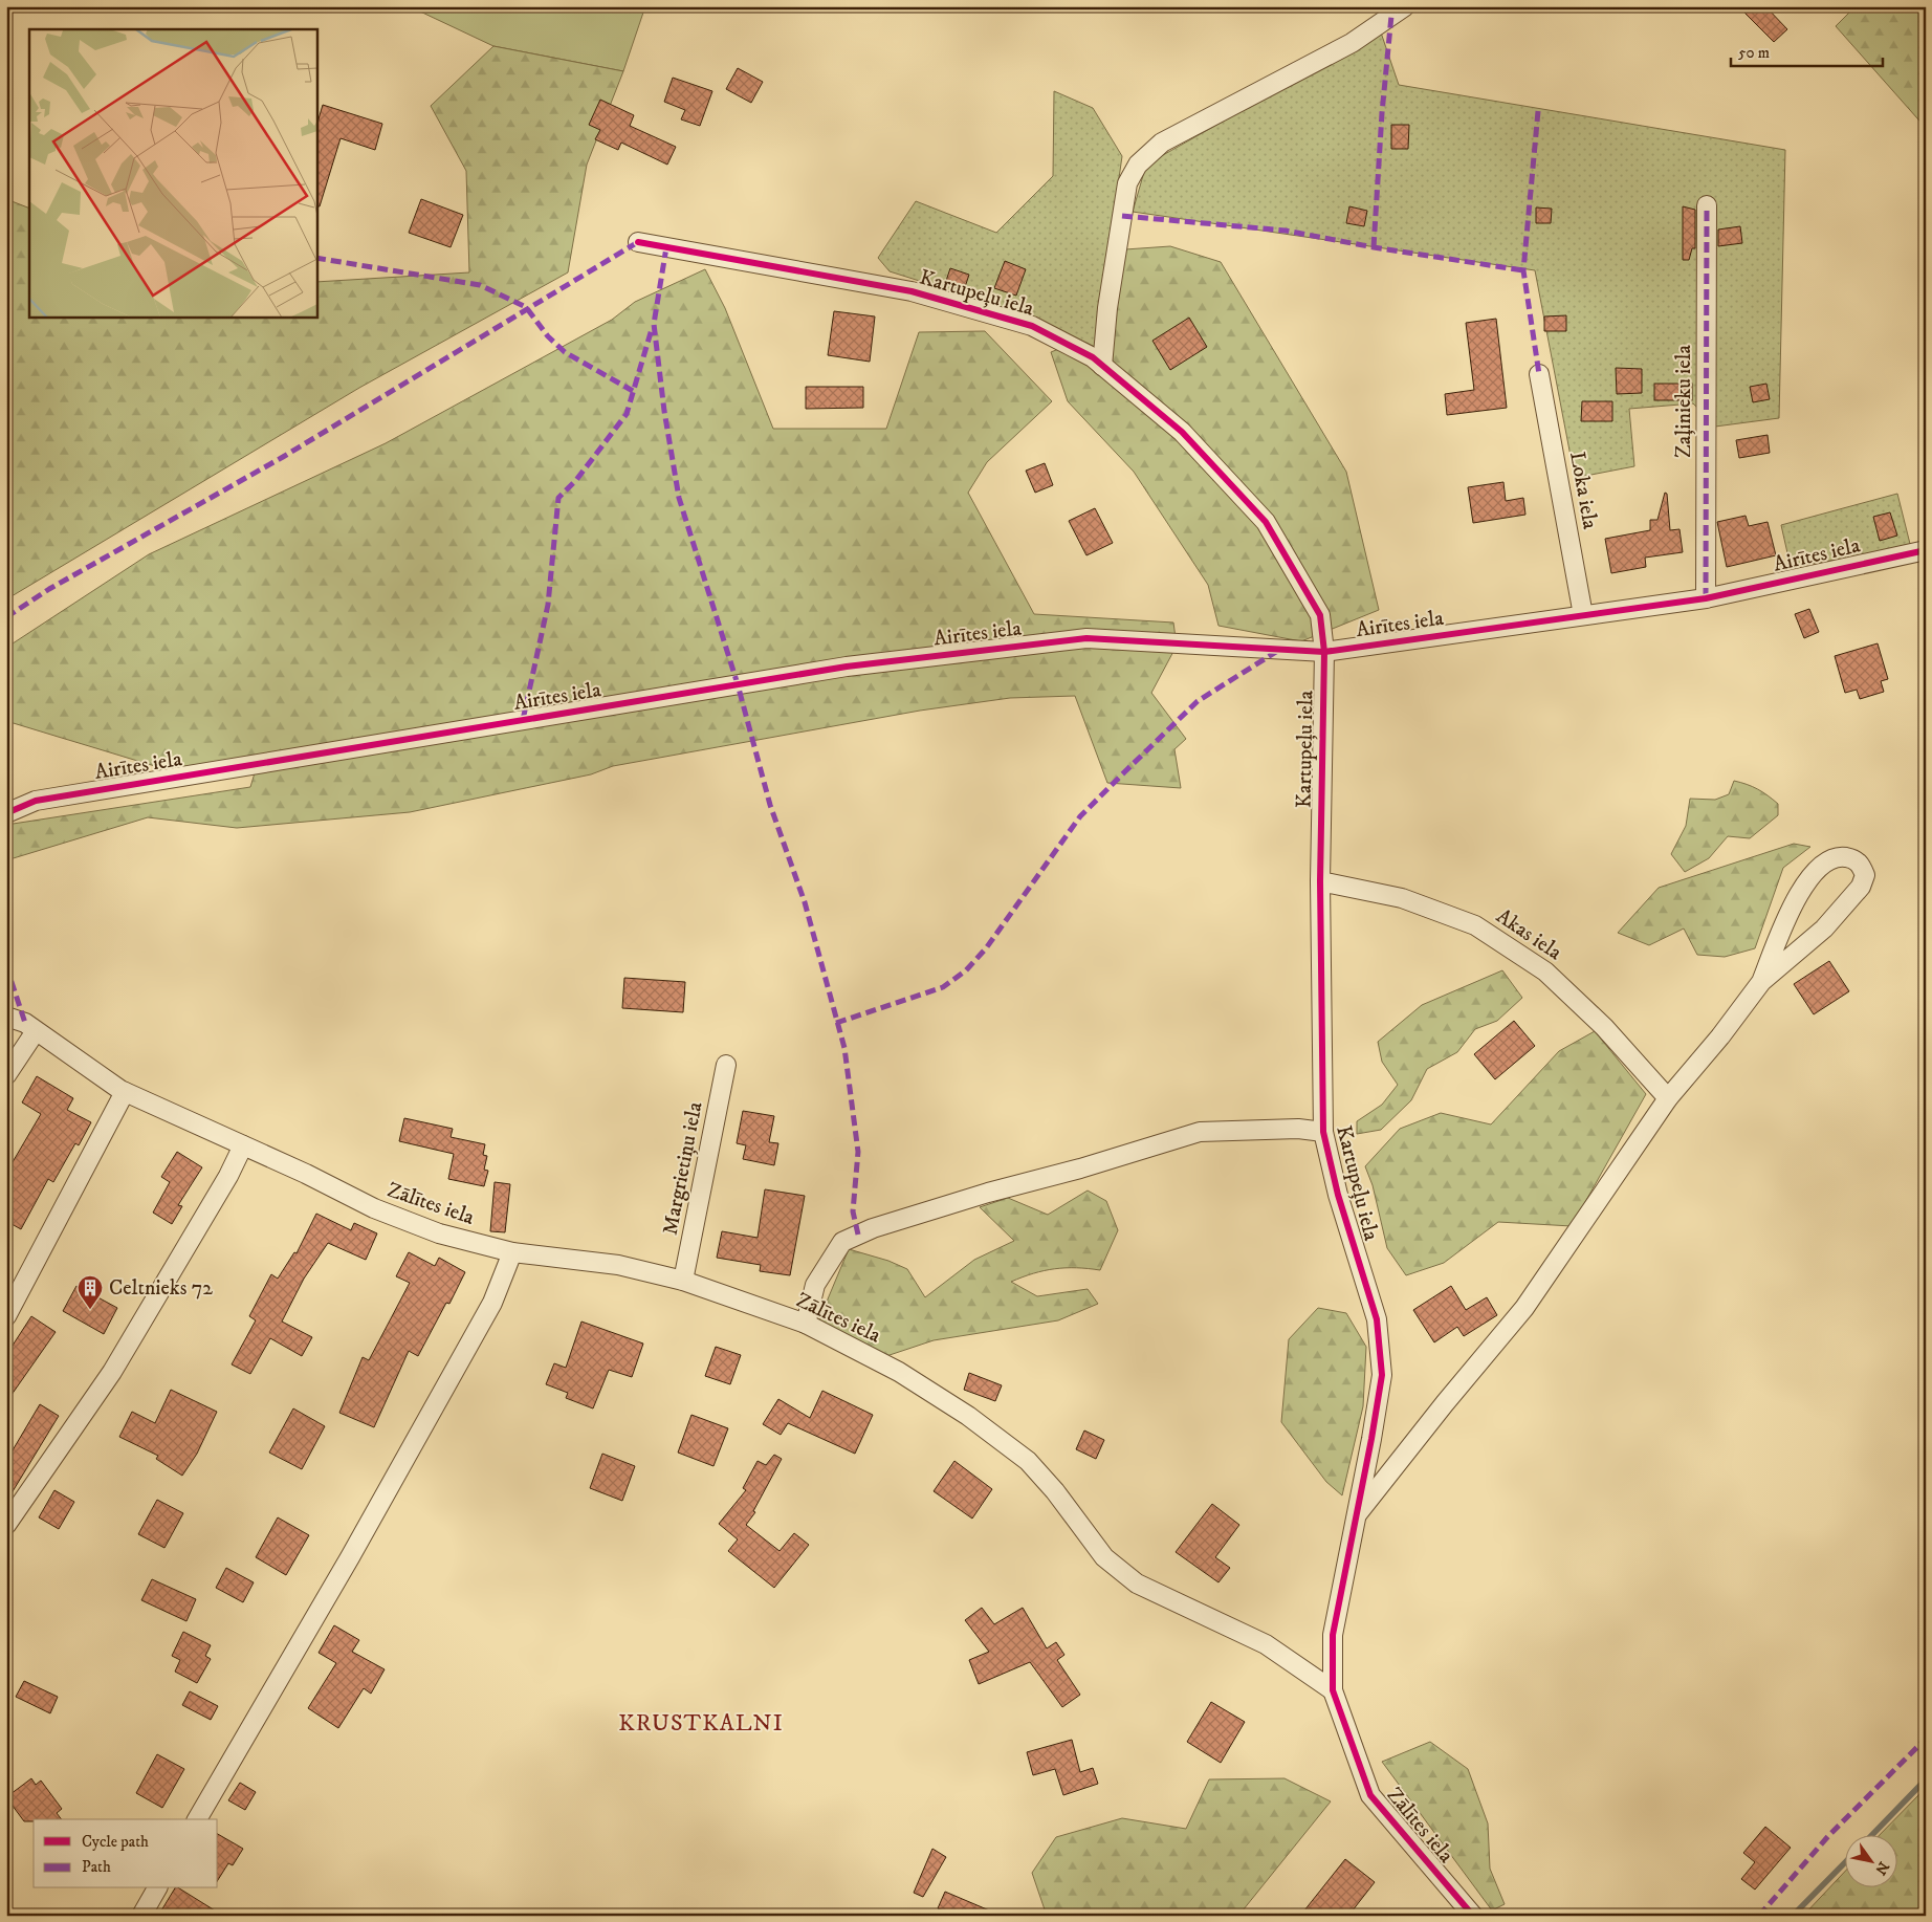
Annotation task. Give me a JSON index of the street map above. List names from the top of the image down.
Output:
{
  "streets": {
    "street": [
      "Kartupeļu iela",
      "Zaļinieku iela",
      "Loka iela",
      "Airītes iela",
      "Akas iela",
      "Margrietiņu iela",
      "Zālītes iela"
    ]
  },
  "crossings": [
    ["Kartupeļu iela", "Airītes iela"],
    ["Kartupeļu iela", "Akas iela"],
    ["Kartupeļu iela", "Zālītes iela"],
    ["Zaļinieku iela", "Airītes iela"],
    ["Loka iela", "Airītes iela"],
    ["Margrietiņu iela", "Zālītes iela"]
  ],
  "districts": ["KRUSTKALNI"],
  "places": {
    "building": ["Celtnieks 72"]
  },
  "legend": ["Cycle path", "Path"],
  "scale_bar": "50 m",
  "north": "bottom right"
}
